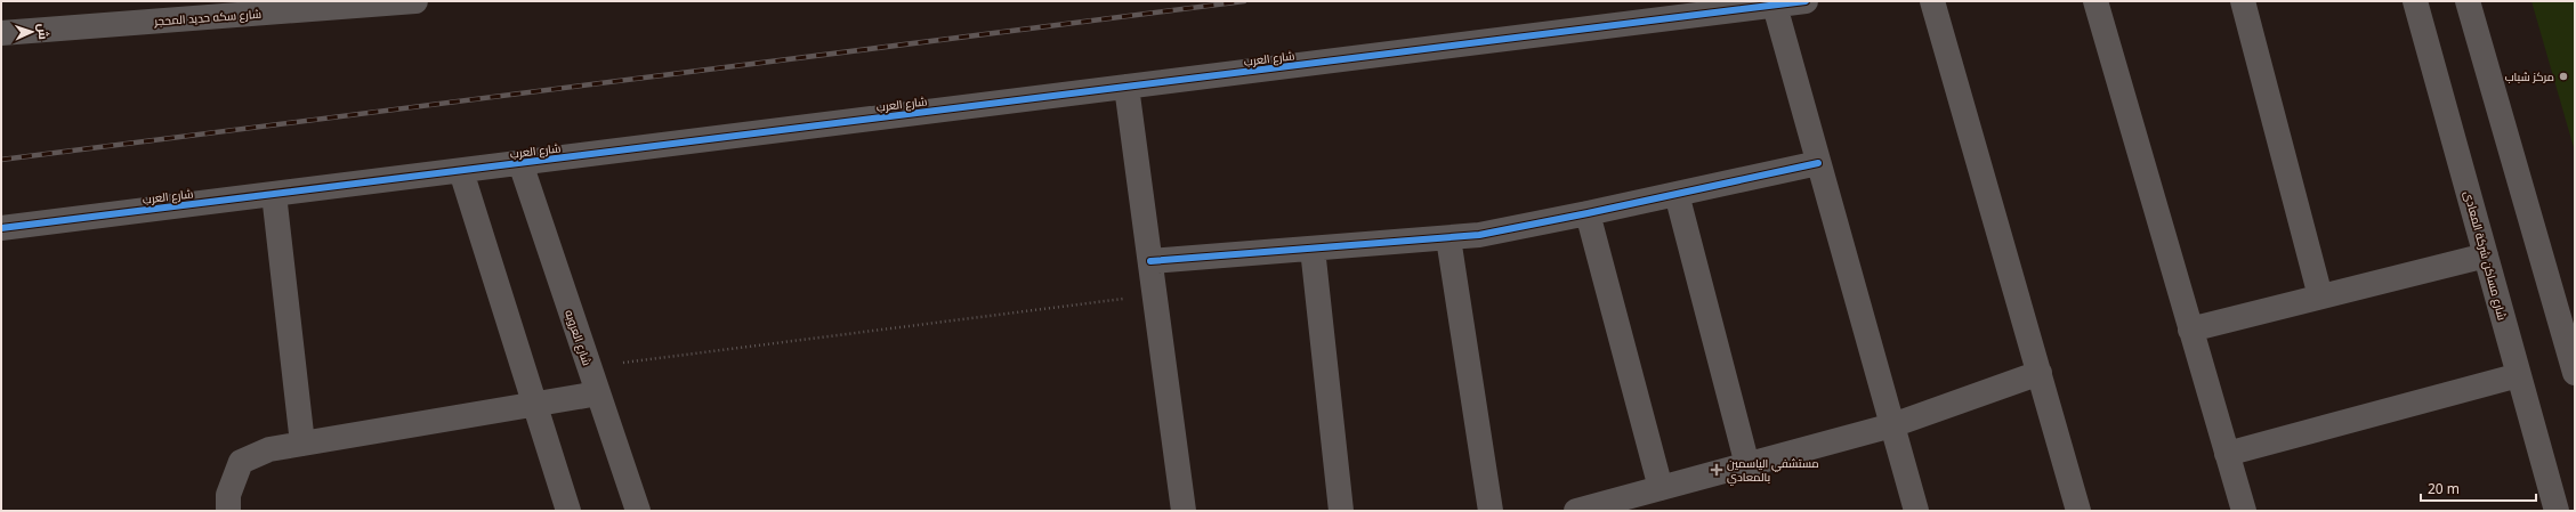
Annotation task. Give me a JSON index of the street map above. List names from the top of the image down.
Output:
{
  "streets": {
    "street": [
      "شارع سكه حديد المحجر",
      "شارع العرب",
      "شارع مساكن شركة المعادى",
      "شارع العروبه"
    ]
  },
  "crossings": [
    ["شارع العرب", "شارع العروبه"]
  ],
  "places": {
    "other": ["مركز شباب"],
    "health": ["مستشفي الياسمين بالمعادي"]
  },
  "scale_bar": "20 m",
  "north": "right"
}
